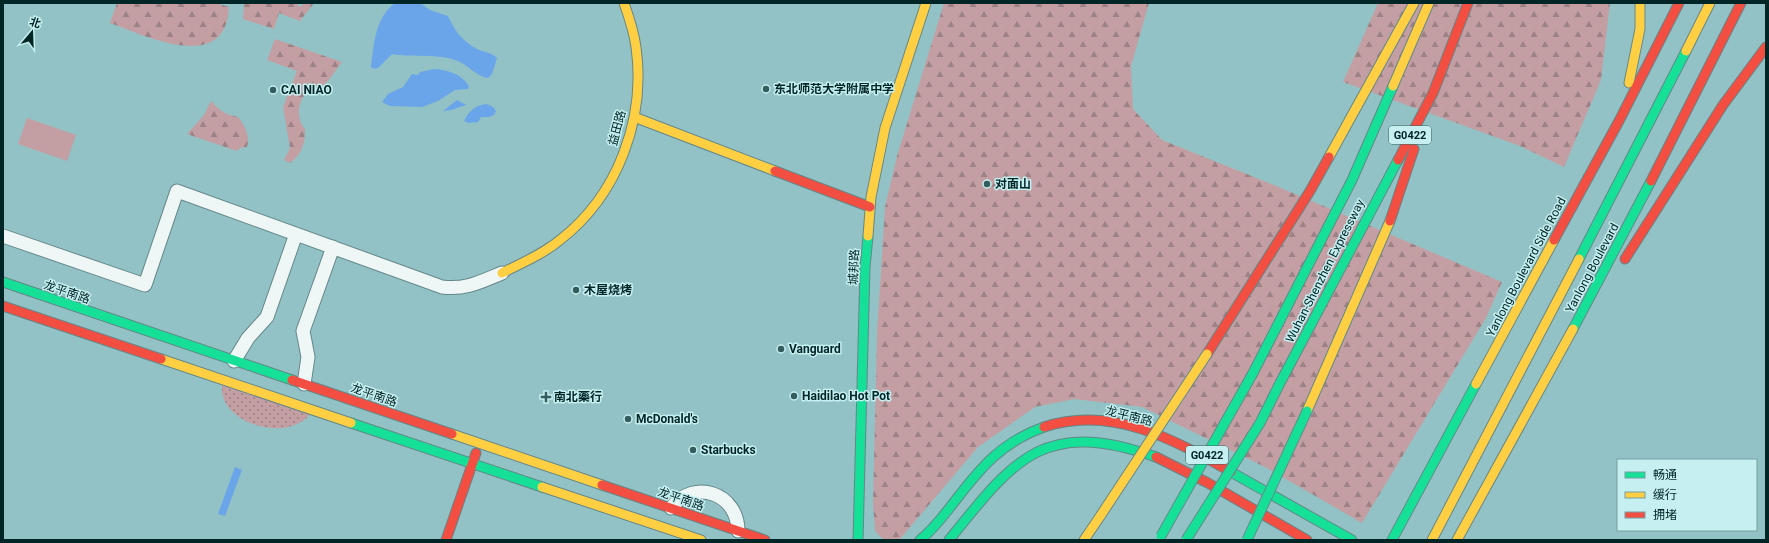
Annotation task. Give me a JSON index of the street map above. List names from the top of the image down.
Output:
{
  "streets": {
    "main road": [
      "益田路",
      "G0422",
      "城邦路",
      "Yanlong Boulevard Side Road",
      "Yanlong Boulevard",
      "Wuhan-Shenzhen Expressway",
      "龙平南路"
    ]
  },
  "places": {
    "other": [
      "东北师范大学附属中学",
      "CAI NIAO",
      "对面山",
      "木屋烧烤",
      "Vanguard",
      "Haidilao Hot Pot",
      "McDonald's",
      "Starbucks"
    ],
    "health": ["南北藥行"]
  },
  "legend": ["畅通", "缓行", "拥堵"],
  "north": "top"
}
